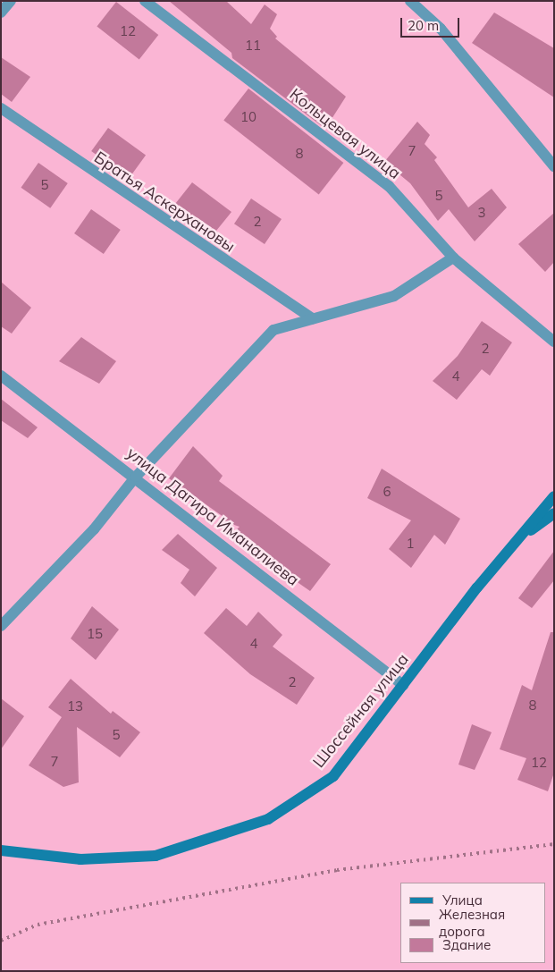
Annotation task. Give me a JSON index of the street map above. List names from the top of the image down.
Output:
{
  "streets": {
    "main road": ["Шоссейная улица"],
    "street": ["Кольцевая улица", "Братья Аскерхановы", "улица Дагира Иманалиева"]
  },
  "crossings": [
    ["улица Дагира Иманалиева", "Шоссейная улица"]
  ],
  "house_numbers": [
    "12",
    "11",
    "10",
    "7",
    "8",
    "5",
    "5",
    "3",
    "2",
    "2",
    "4",
    "6",
    "1",
    "15",
    "4",
    "2",
    "8",
    "13",
    "5",
    "7",
    "12"
  ],
  "legend": ["Улица", "Железная дорога", "Здание"],
  "scale_bar": "20 m"
}
